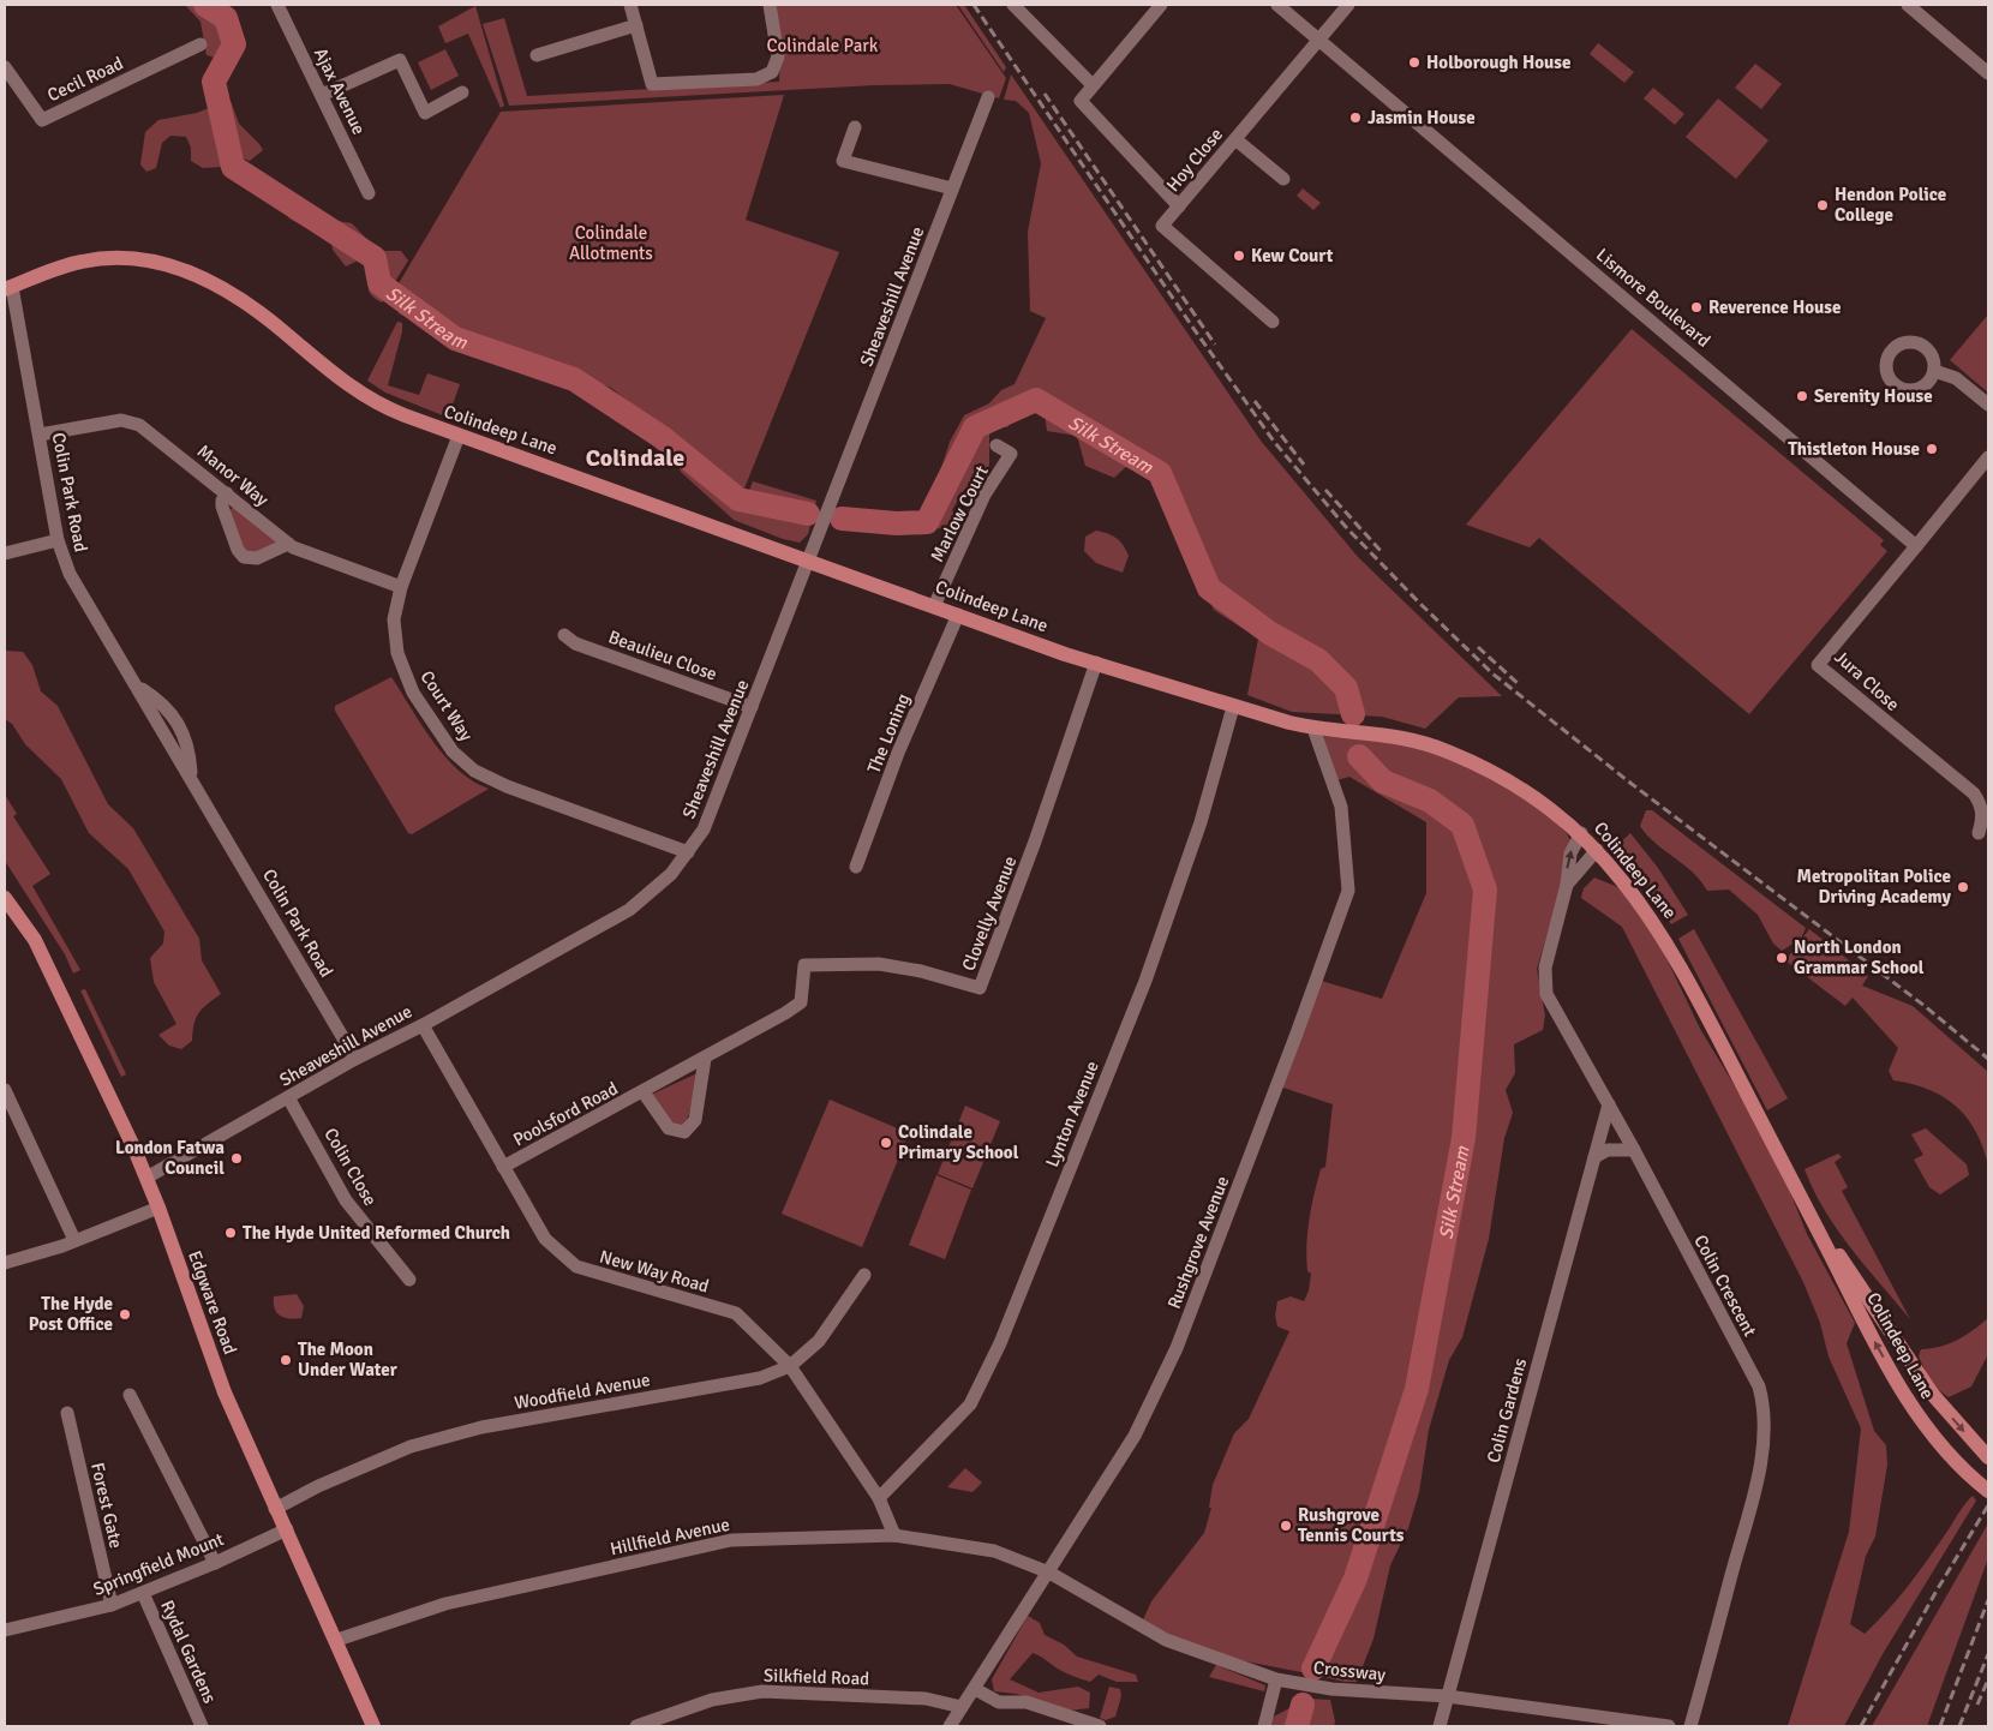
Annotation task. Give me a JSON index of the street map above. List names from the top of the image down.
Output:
{
  "streets": {
    "main road": ["Colindeep Lane", "Edgware Road"],
    "street": [
      "Cecil Road",
      "Ajax Avenue",
      "Hoy Close",
      "Sheaveshill Avenue",
      "Lismore Boulevard",
      "Manor Way",
      "Colin Park Road",
      "Marlow Court",
      "Beaulieu Close",
      "Jura Close",
      "Court Way",
      "The Loning",
      "Clovelly Avenue",
      "Poolsford Road",
      "Lynton Avenue",
      "Colin Close",
      "Rushgrove Avenue",
      "New Way Road",
      "Colin Crescent",
      "Woodfield Avenue",
      "Colin Gardens",
      "Forest Gate",
      "Hillfield Avenue",
      "Springfield Mount",
      "Rydal Gardens",
      "Crossway",
      "Silkfield Road"
    ]
  },
  "crossings": [
    ["Hoy Close", "Lismore Boulevard"],
    ["Sheaveshill Avenue", "Colindeep Lane"],
    ["Sheaveshill Avenue", "Colin Park Road"],
    ["Sheaveshill Avenue", "Beaulieu Close"],
    ["Sheaveshill Avenue", "Court Way"],
    ["Sheaveshill Avenue", "Colin Close"],
    ["Sheaveshill Avenue", "New Way Road"],
    ["Sheaveshill Avenue", "Edgware Road"],
    ["Lismore Boulevard", "Jura Close"],
    ["Colindeep Lane", "Colin Park Road"],
    ["Colindeep Lane", "Marlow Court"],
    ["Colindeep Lane", "Court Way"],
    ["Colindeep Lane", "The Loning"],
    ["Colindeep Lane", "Clovelly Avenue"],
    ["Colindeep Lane", "Lynton Avenue"],
    ["Colindeep Lane", "Rushgrove Avenue"],
    ["Colindeep Lane", "Colin Crescent"],
    ["Manor Way", "Colin Park Road"],
    ["Manor Way", "Court Way"],
    ["Clovelly Avenue", "Poolsford Road"],
    ["Poolsford Road", "New Way Road"],
    ["Lynton Avenue", "New Way Road"],
    ["Rushgrove Avenue", "Hillfield Avenue"],
    ["Rushgrove Avenue", "Crossway"],
    ["Rushgrove Avenue", "Silkfield Road"],
    ["New Way Road", "Woodfield Avenue"],
    ["New Way Road", "Hillfield Avenue"],
    ["Colin Crescent", "Colin Gardens"],
    ["Edgware Road", "Woodfield Avenue"],
    ["Edgware Road", "Hillfield Avenue"],
    ["Edgware Road", "Springfield Mount"],
    ["Colin Gardens", "Crossway"],
    ["Forest Gate", "Springfield Mount"],
    ["Hillfield Avenue", "Crossway"],
    ["Springfield Mount", "Rydal Gardens"]
  ],
  "districts": ["Colindale"],
  "water": ["Silk Stream"],
  "parks": ["Colindale Park", "Colindale Allotments"],
  "places": [
    "Holborough House",
    "Jasmin House",
    "Hendon Police College",
    "Kew Court",
    "Reverence House",
    "Serenity House",
    "Thistleton House",
    "Metropolitan Police Driving Academy",
    "North London Grammar School",
    "Colindale Primary School",
    "London Fatwa Council",
    "The Hyde United Reformed Church",
    "The Hyde Post Office",
    "The Moon Under Water",
    "Rushgrove Tennis Courts"
  ]
}
